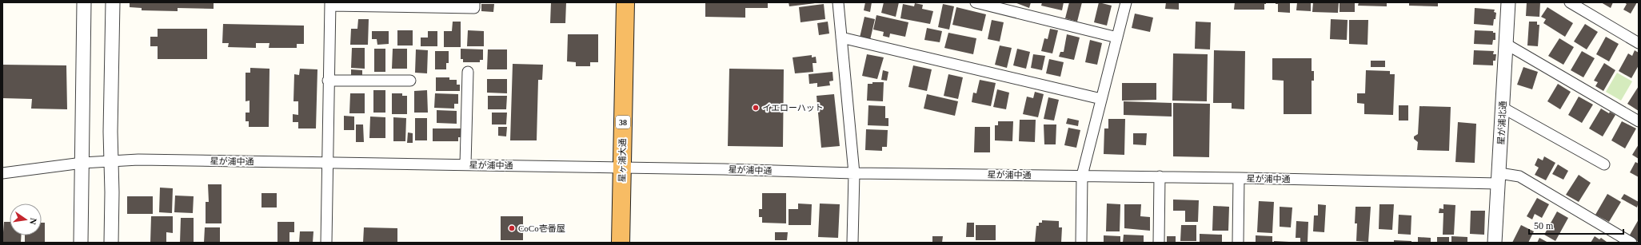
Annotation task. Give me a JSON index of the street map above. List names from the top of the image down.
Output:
{
  "streets": {
    "highway": ["38", "星ヶ浦大通"],
    "street": ["星が浦北通", "星が浦中通"]
  },
  "crossings": [
    ["星が浦北通", "星が浦中通"],
    ["星ヶ浦大通", "星が浦中通"]
  ],
  "places": ["イエローハット", "CoCo壱番屋"],
  "scale_bar": "50 m",
  "north": "right"
}
